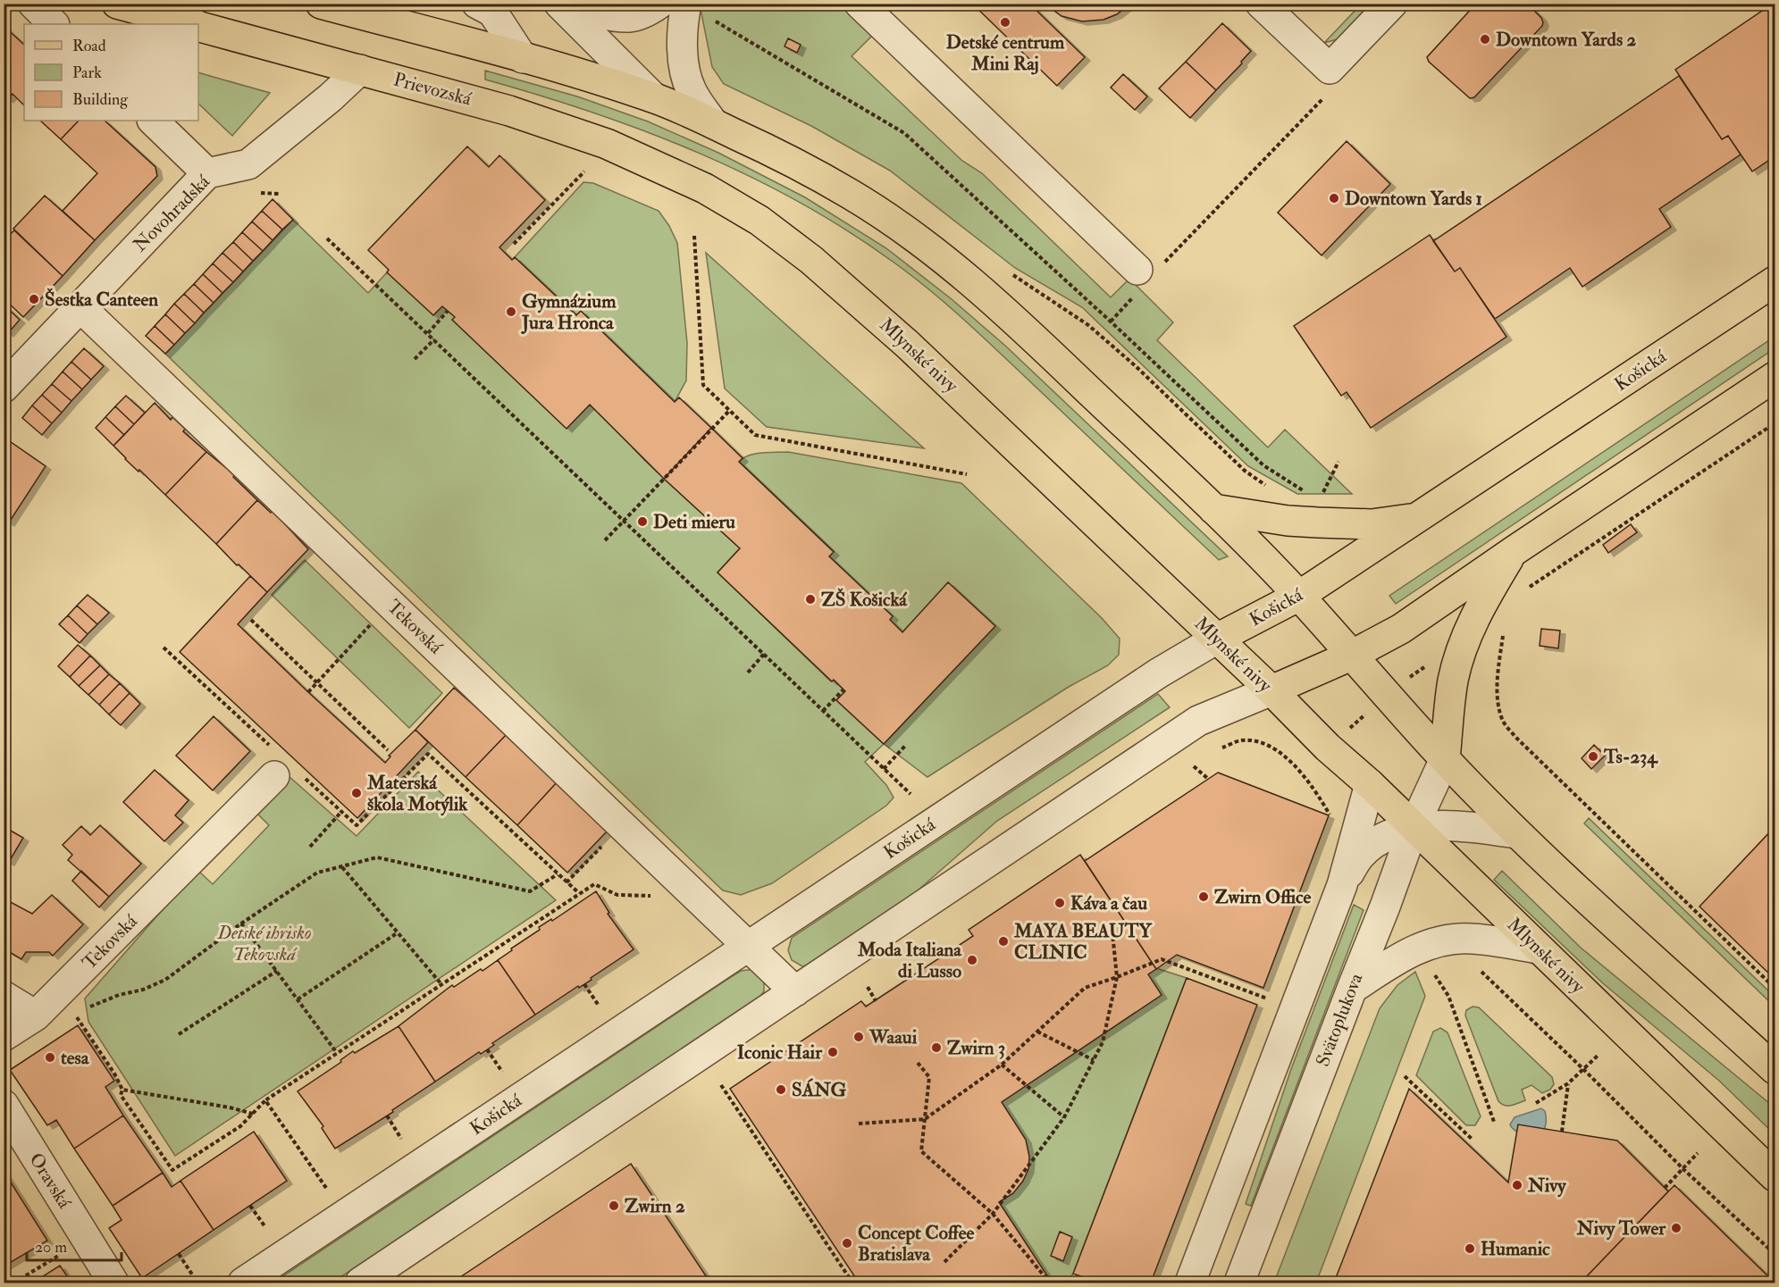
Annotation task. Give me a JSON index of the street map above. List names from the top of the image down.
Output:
{
  "streets": {
    "main road": ["Prievozská", "Mlynské nivy", "Košická"],
    "street": [
      "Novohradská",
      "Tekovská",
      "Svätoplukova",
      "Oravská"
    ]
  },
  "crossings": [
    ["Prievozská", "Novohradská"],
    ["Prievozská", "Mlynské nivy"],
    ["Novohradská", "Tekovská"],
    ["Mlynské nivy", "Košická"],
    ["Mlynské nivy", "Svätoplukova"],
    ["Košická", "Tekovská"]
  ],
  "parks": ["Detské ihrisko Tekovská"],
  "places": [
    "Detské centrum Mini Raj",
    "Downtown Yards 2",
    "Downtown Yards 1",
    "Šestka Canteen",
    "Gymnázium Jura Hronca",
    "Deti mieru",
    "ZŠ Košická",
    "Ts-234",
    "Materská škola Motýlik",
    "Zwirn Office",
    "Káva a čau",
    "MAYA BEAUTY CLINIC",
    "Moda Italiana di Lusso",
    "Waaui",
    "Zwirn 3",
    "Iconic Hair",
    "tesa",
    "SÁNG",
    "Nivy",
    "Zwirn 2",
    "Nivy Tower",
    "Concept Coffee Bratislava",
    "Humanic"
  ],
  "legend": ["Road", "Park", "Building"],
  "scale_bar": "20 m"
}
